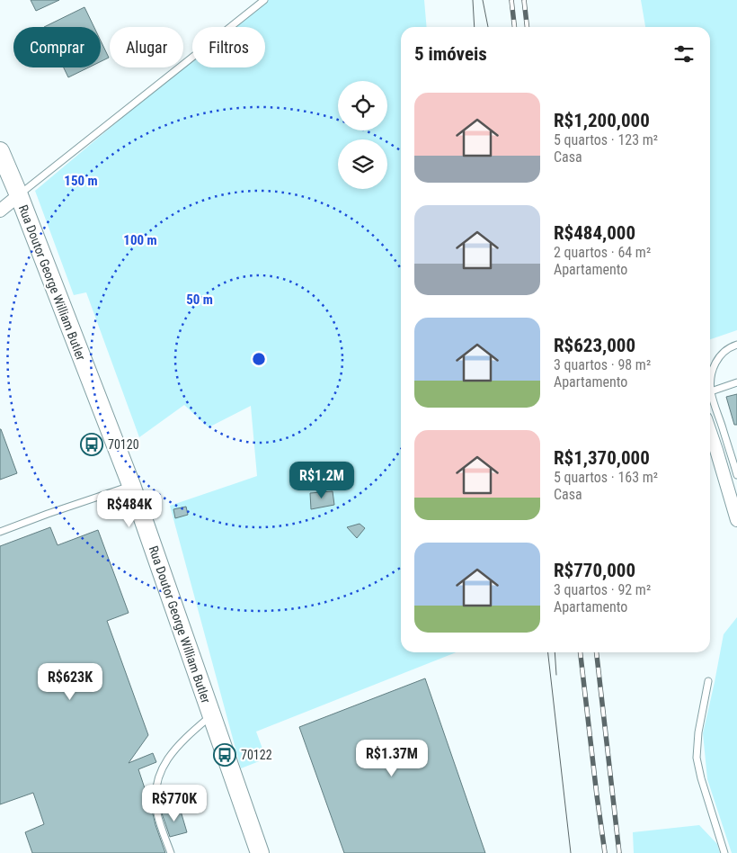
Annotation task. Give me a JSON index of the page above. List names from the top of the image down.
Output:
{
  "streets": {
    "street": ["Rua Doutor George William Butler"]
  },
  "places": {
    "bus stop": ["70120", "70122"]
  },
  "page": {
    "chip": ["Comprar", "Alugar", "Filtros"],
    "heading": "5 imóveis",
    "list": [
      {
        "name": "R$1,200,000",
        "note": "5 quartos · 123 m² · Casa"
      },
      {
        "name": "R$484,000",
        "note": "2 quartos · 64 m² · Apartamento"
      },
      {
        "name": "R$623,000",
        "note": "3 quartos · 98 m² · Apartamento"
      },
      {
        "name": "R$1,370,000",
        "note": "5 quartos · 163 m² · Casa"
      },
      {
        "name": "R$770,000",
        "note": "3 quartos · 92 m² · Apartamento"
      }
    ],
    "price": [
      "R$1.2M",
      "R$484K",
      "R$623K",
      "R$1.37M",
      "R$770K"
    ]
  },
  "rings": ["150 m", "100 m", "50 m"]
}
